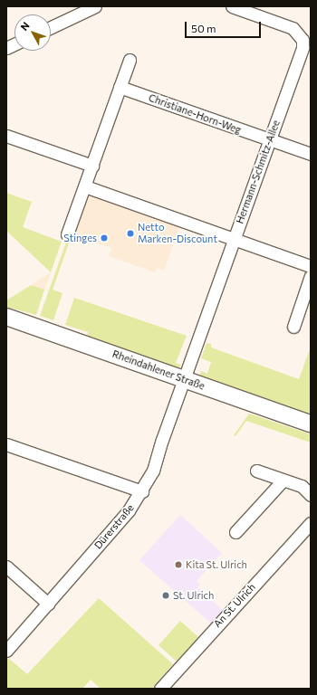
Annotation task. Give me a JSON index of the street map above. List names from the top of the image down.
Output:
{
  "streets": {
    "main road": ["Rheindahlener Straße"],
    "street": [
      "Christiane-Horn-Weg",
      "Hermann-Schmitz-Allee",
      "Dürerstraße",
      "An St. Ulrich"
    ]
  },
  "crossings": [
    ["Christiane-Horn-Weg", "Hermann-Schmitz-Allee"],
    ["Hermann-Schmitz-Allee", "Rheindahlener Straße"],
    ["Hermann-Schmitz-Allee", "Dürerstraße"],
    ["Rheindahlener Straße", "Dürerstraße"]
  ],
  "places": [
    "Netto Marken-Discount",
    "Stinges",
    "Kita St. Ulrich",
    "St. Ulrich"
  ],
  "scale_bar": "50 m",
  "north": "top left"
}
